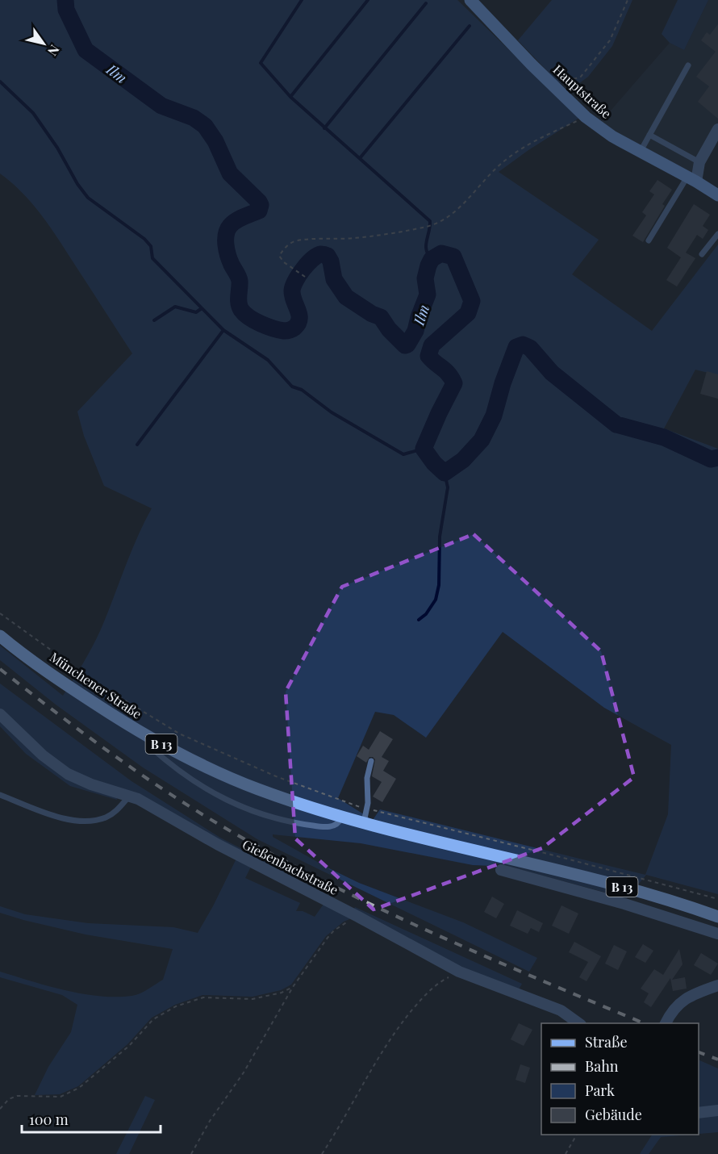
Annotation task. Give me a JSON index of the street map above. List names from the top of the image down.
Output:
{
  "streets": {
    "main road": ["Münchener Straße", "B 13"],
    "street": ["Hauptstraße", "Gießenbachstraße"]
  },
  "crossings": [
    ["Münchener Straße", "B 13"]
  ],
  "water": ["Ilm"],
  "legend": [
    "Straße",
    "Bahn",
    "Park",
    "Gebäude"
  ],
  "scale_bar": "100 m",
  "north": "bottom right"
}
